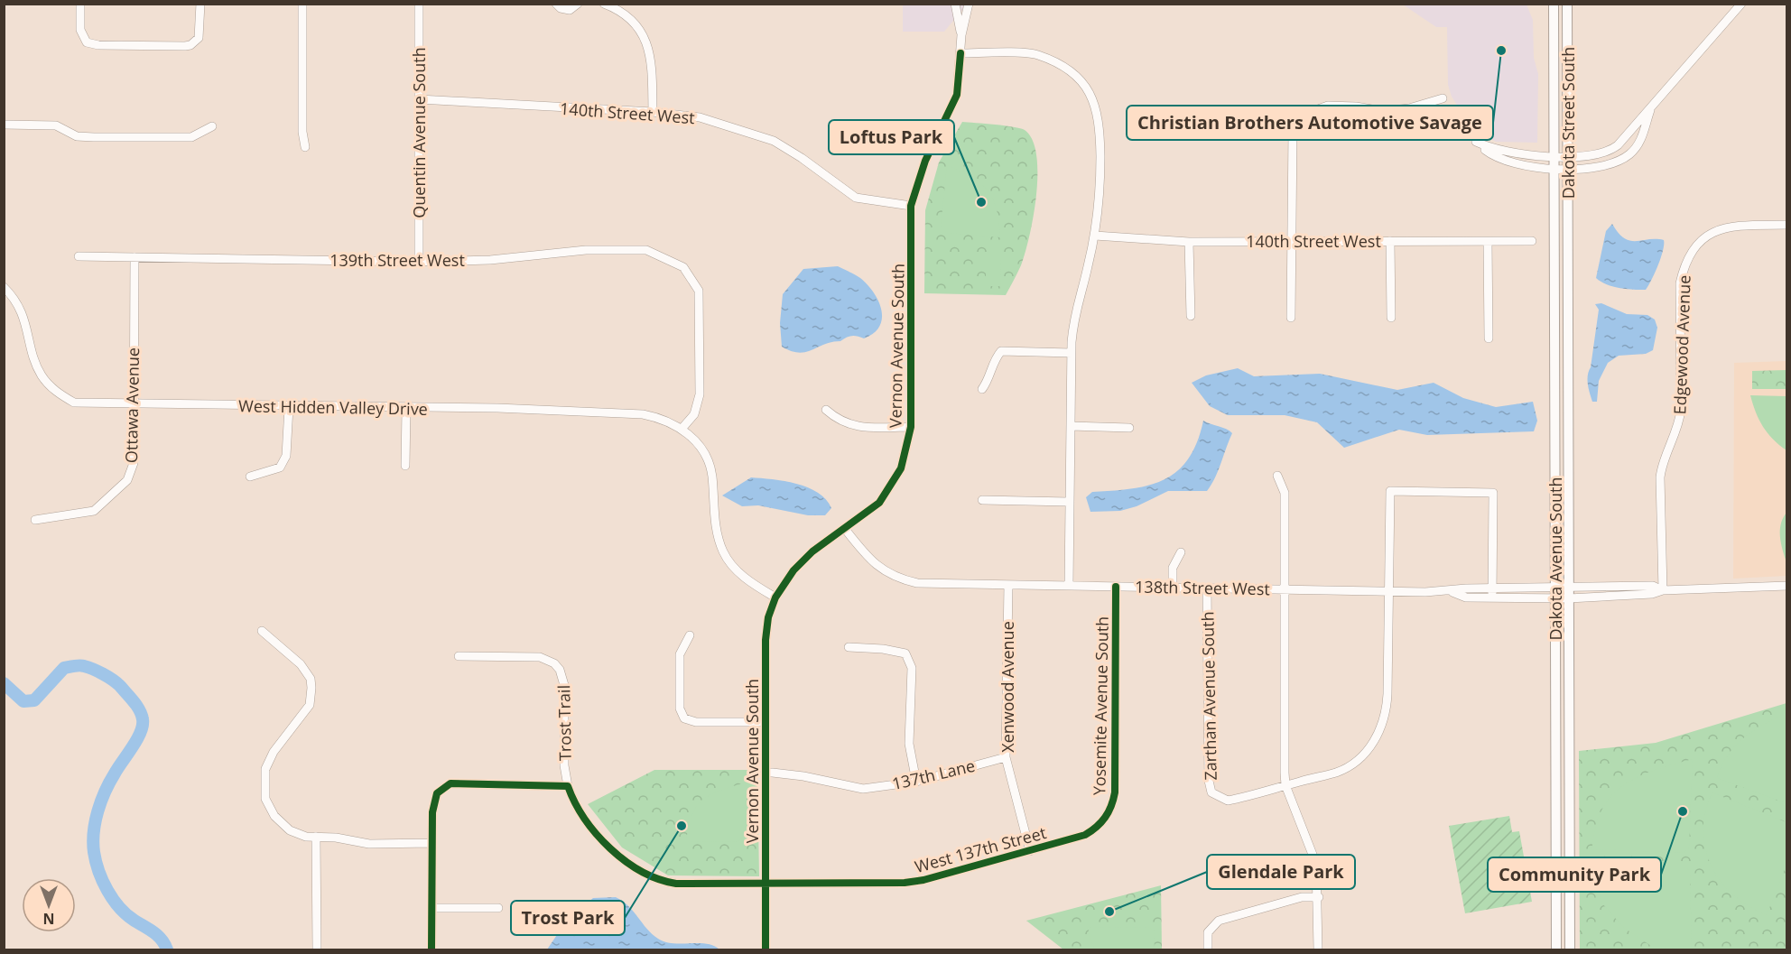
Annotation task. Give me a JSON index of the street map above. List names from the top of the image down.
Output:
{
  "streets": {
    "main road": ["Dakota Street South", "Dakota Avenue South"],
    "street": [
      "140th Street West",
      "Quentin Avenue South",
      "139th Street West",
      "Edgewood Avenue",
      "Vernon Avenue South",
      "Ottawa Avenue",
      "West Hidden Valley Drive",
      "138th Street West",
      "Xenwood Avenue",
      "Zarthan Avenue South",
      "Yosemite Avenue South",
      "Trost Trail",
      "137th Lane",
      "West 137th Street"
    ]
  },
  "crossings": [
    ["140th Street West", "Quentin Avenue South"],
    ["140th Street West", "Vernon Avenue South"],
    ["Dakota Street South", "Dakota Avenue South"],
    ["Quentin Avenue South", "139th Street West"],
    ["139th Street West", "Ottawa Avenue"],
    ["139th Street West", "West Hidden Valley Drive"],
    ["Vernon Avenue South", "138th Street West"],
    ["Vernon Avenue South", "137th Lane"],
    ["Vernon Avenue South", "West 137th Street"],
    ["Ottawa Avenue", "West Hidden Valley Drive"],
    ["138th Street West", "Xenwood Avenue"],
    ["138th Street West", "Zarthan Avenue South"],
    ["138th Street West", "Yosemite Avenue South"],
    ["Xenwood Avenue", "137th Lane"],
    ["Xenwood Avenue", "West 137th Street"],
    ["Yosemite Avenue South", "West 137th Street"],
    ["Trost Trail", "West 137th Street"]
  ],
  "places": [
    "Christian Brothers Automotive Savage",
    "Loftus Park",
    "Community Park",
    "Trost Park",
    "Glendale Park"
  ],
  "north": "bottom"
}
